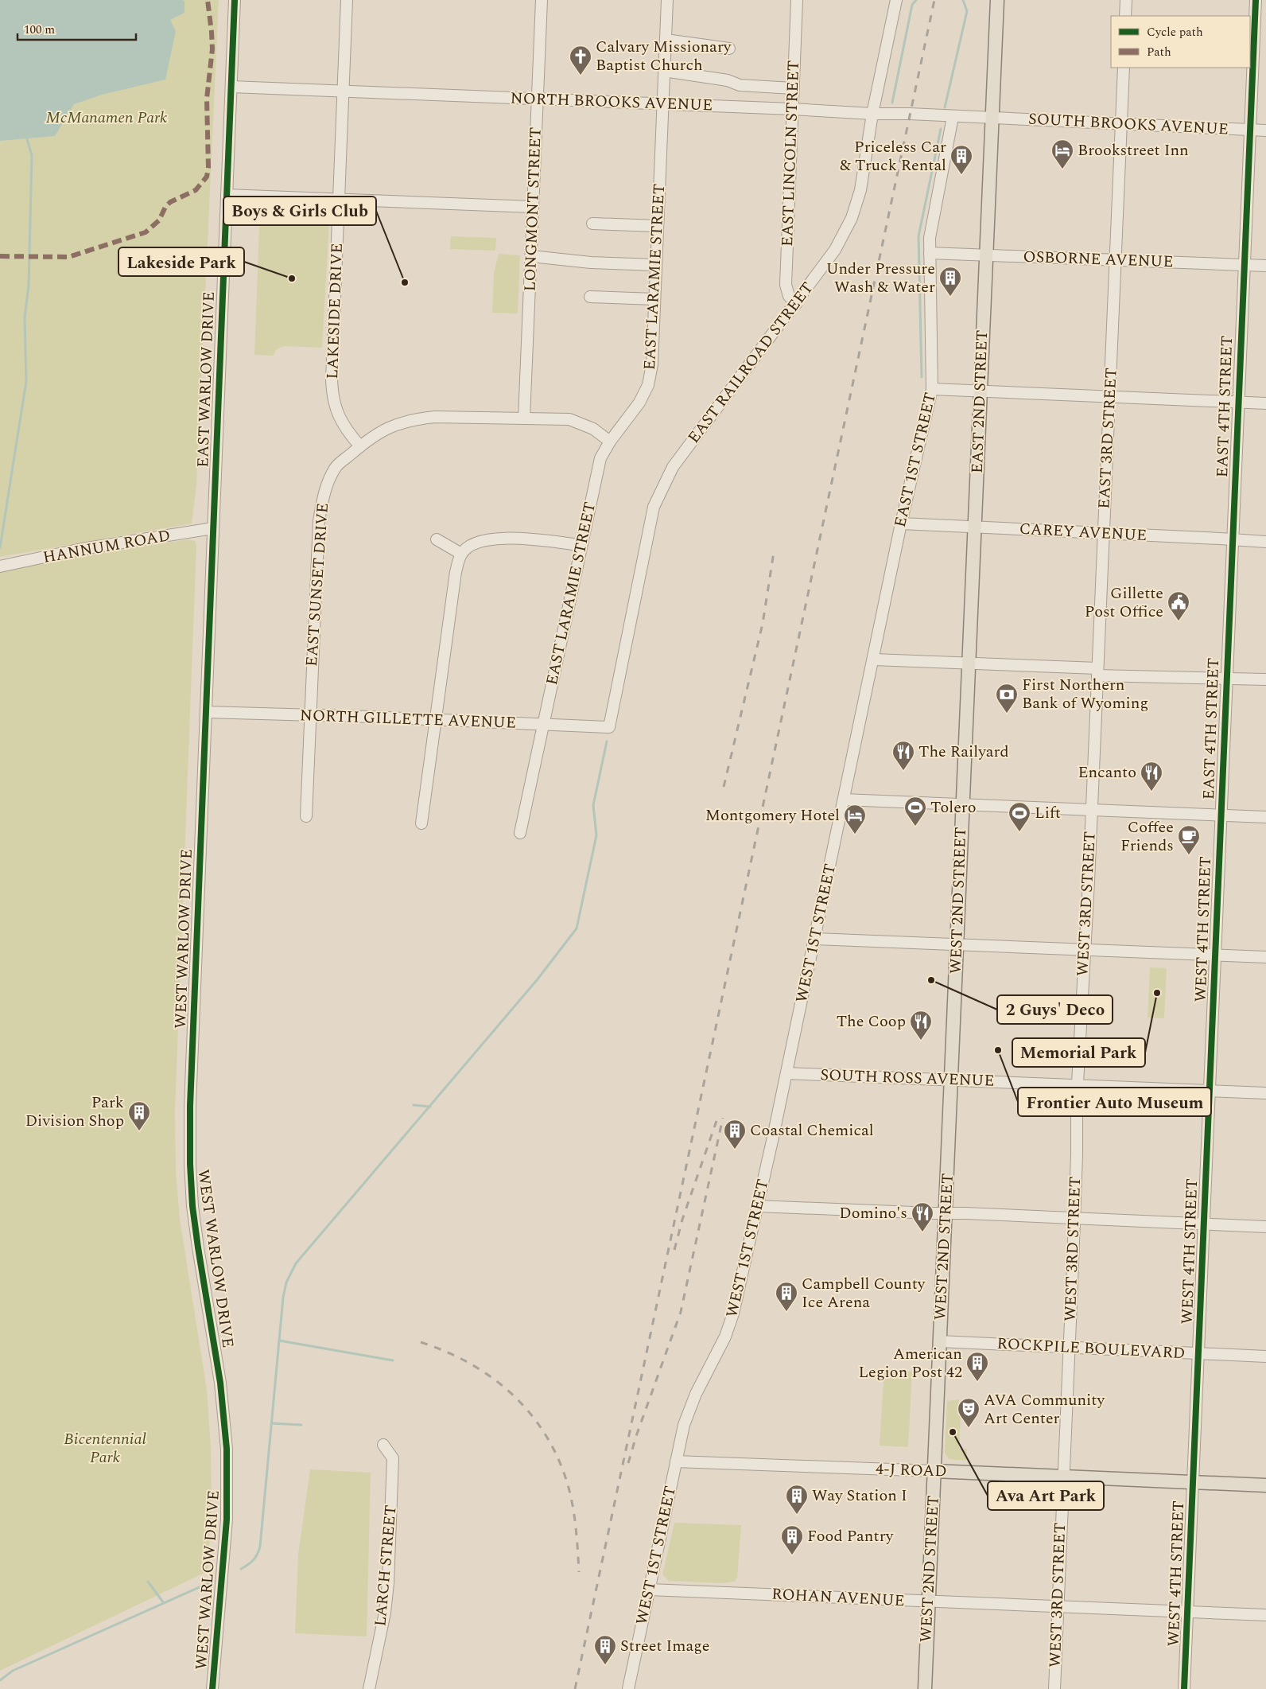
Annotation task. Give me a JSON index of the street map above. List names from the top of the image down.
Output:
{
  "streets": {
    "main road": ["EAST 2ND STREET", "WEST 2ND STREET", "4-J ROAD"],
    "street": [
      "NORTH BROOKS AVENUE",
      "SOUTH BROOKS AVENUE",
      "EAST LINCOLN STREET",
      "LONGMONT STREET",
      "OSBORNE AVENUE",
      "EAST LARAMIE STREET",
      "LAKESIDE DRIVE",
      "EAST RAILROAD STREET",
      "EAST WARLOW DRIVE",
      "EAST 4TH STREET",
      "EAST 3RD STREET",
      "EAST 1ST STREET",
      "CAREY AVENUE",
      "HANNUM ROAD",
      "EAST SUNSET DRIVE",
      "NORTH GILLETTE AVENUE",
      "WEST 3RD STREET",
      "WEST 4TH STREET",
      "WEST 1ST STREET",
      "WEST WARLOW DRIVE",
      "SOUTH ROSS AVENUE",
      "ROCKPILE BOULEVARD",
      "LARCH STREET",
      "ROHAN AVENUE"
    ]
  },
  "crossings": [
    ["NORTH BROOKS AVENUE", "SOUTH BROOKS AVENUE"],
    ["NORTH BROOKS AVENUE", "EAST LINCOLN STREET"],
    ["NORTH BROOKS AVENUE", "LONGMONT STREET"],
    ["NORTH BROOKS AVENUE", "EAST LARAMIE STREET"],
    ["NORTH BROOKS AVENUE", "LAKESIDE DRIVE"],
    ["NORTH BROOKS AVENUE", "EAST RAILROAD STREET"],
    ["NORTH BROOKS AVENUE", "EAST WARLOW DRIVE"],
    ["NORTH BROOKS AVENUE", "EAST 2ND STREET"],
    ["NORTH BROOKS AVENUE", "EAST 1ST STREET"],
    ["SOUTH BROOKS AVENUE", "EAST 2ND STREET"],
    ["SOUTH BROOKS AVENUE", "EAST 4TH STREET"],
    ["SOUTH BROOKS AVENUE", "EAST 3RD STREET"],
    ["EAST LINCOLN STREET", "EAST RAILROAD STREET"],
    ["LONGMONT STREET", "EAST SUNSET DRIVE"],
    ["OSBORNE AVENUE", "EAST 2ND STREET"],
    ["OSBORNE AVENUE", "EAST 4TH STREET"],
    ["OSBORNE AVENUE", "EAST 3RD STREET"],
    ["OSBORNE AVENUE", "EAST 1ST STREET"],
    ["EAST LARAMIE STREET", "EAST SUNSET DRIVE"],
    ["EAST LARAMIE STREET", "NORTH GILLETTE AVENUE"],
    ["LAKESIDE DRIVE", "EAST SUNSET DRIVE"],
    ["EAST RAILROAD STREET", "NORTH GILLETTE AVENUE"],
    ["EAST WARLOW DRIVE", "HANNUM ROAD"],
    ["EAST WARLOW DRIVE", "NORTH GILLETTE AVENUE"],
    ["EAST WARLOW DRIVE", "WEST WARLOW DRIVE"],
    ["EAST 2ND STREET", "CAREY AVENUE"],
    ["EAST 2ND STREET", "WEST 2ND STREET"],
    ["EAST 4TH STREET", "CAREY AVENUE"],
    ["EAST 4TH STREET", "WEST 4TH STREET"],
    ["EAST 3RD STREET", "CAREY AVENUE"],
    ["EAST 3RD STREET", "WEST 3RD STREET"],
    ["EAST 1ST STREET", "CAREY AVENUE"],
    ["EAST 1ST STREET", "WEST 1ST STREET"],
    ["EAST SUNSET DRIVE", "NORTH GILLETTE AVENUE"],
    ["NORTH GILLETTE AVENUE", "WEST WARLOW DRIVE"],
    ["WEST 2ND STREET", "SOUTH ROSS AVENUE"],
    ["WEST 2ND STREET", "ROCKPILE BOULEVARD"],
    ["WEST 2ND STREET", "4-J ROAD"],
    ["WEST 2ND STREET", "ROHAN AVENUE"],
    ["WEST 3RD STREET", "SOUTH ROSS AVENUE"],
    ["WEST 3RD STREET", "ROCKPILE BOULEVARD"],
    ["WEST 3RD STREET", "4-J ROAD"],
    ["WEST 3RD STREET", "ROHAN AVENUE"],
    ["WEST 4TH STREET", "SOUTH ROSS AVENUE"],
    ["WEST 4TH STREET", "ROCKPILE BOULEVARD"],
    ["WEST 4TH STREET", "4-J ROAD"],
    ["WEST 4TH STREET", "ROHAN AVENUE"],
    ["WEST 1ST STREET", "SOUTH ROSS AVENUE"],
    ["WEST 1ST STREET", "4-J ROAD"],
    ["WEST 1ST STREET", "ROHAN AVENUE"]
  ],
  "parks": ["McManamen Park", "Bicentennial Park"],
  "places": {
    "church": ["Calvary Missionary Baptist Church"],
    "hotel": ["Brookstreet Inn", "Montgomery Hotel"],
    "building": [
      "Priceless Car & Truck Rental",
      "Under Pressure Wash & Water",
      "Park Division Shop",
      "Coastal Chemical",
      "Campbell County Ice Arena",
      "American Legion Post 42",
      "Way Station I",
      "Food Pantry",
      "Street Image"
    ],
    "other": [
      "Lakeside Park",
      "Boys & Girls Club",
      "2 Guys' Deco",
      "Memorial Park",
      "Frontier Auto Museum",
      "Ava Art Park"
    ],
    "public building": ["Gillette Post Office"],
    "bank": ["First Northern Bank of Wyoming"],
    "restaurant": [
      "The Railyard",
      "Encanto",
      "The Coop",
      "Domino's"
    ],
    "sports": ["Tolero", "Lift"],
    "cafe": ["Coffee Friends"],
    "theatre": ["AVA Community Art Center"]
  },
  "legend": ["Cycle path", "Path"],
  "scale_bar": "100 m"
}
